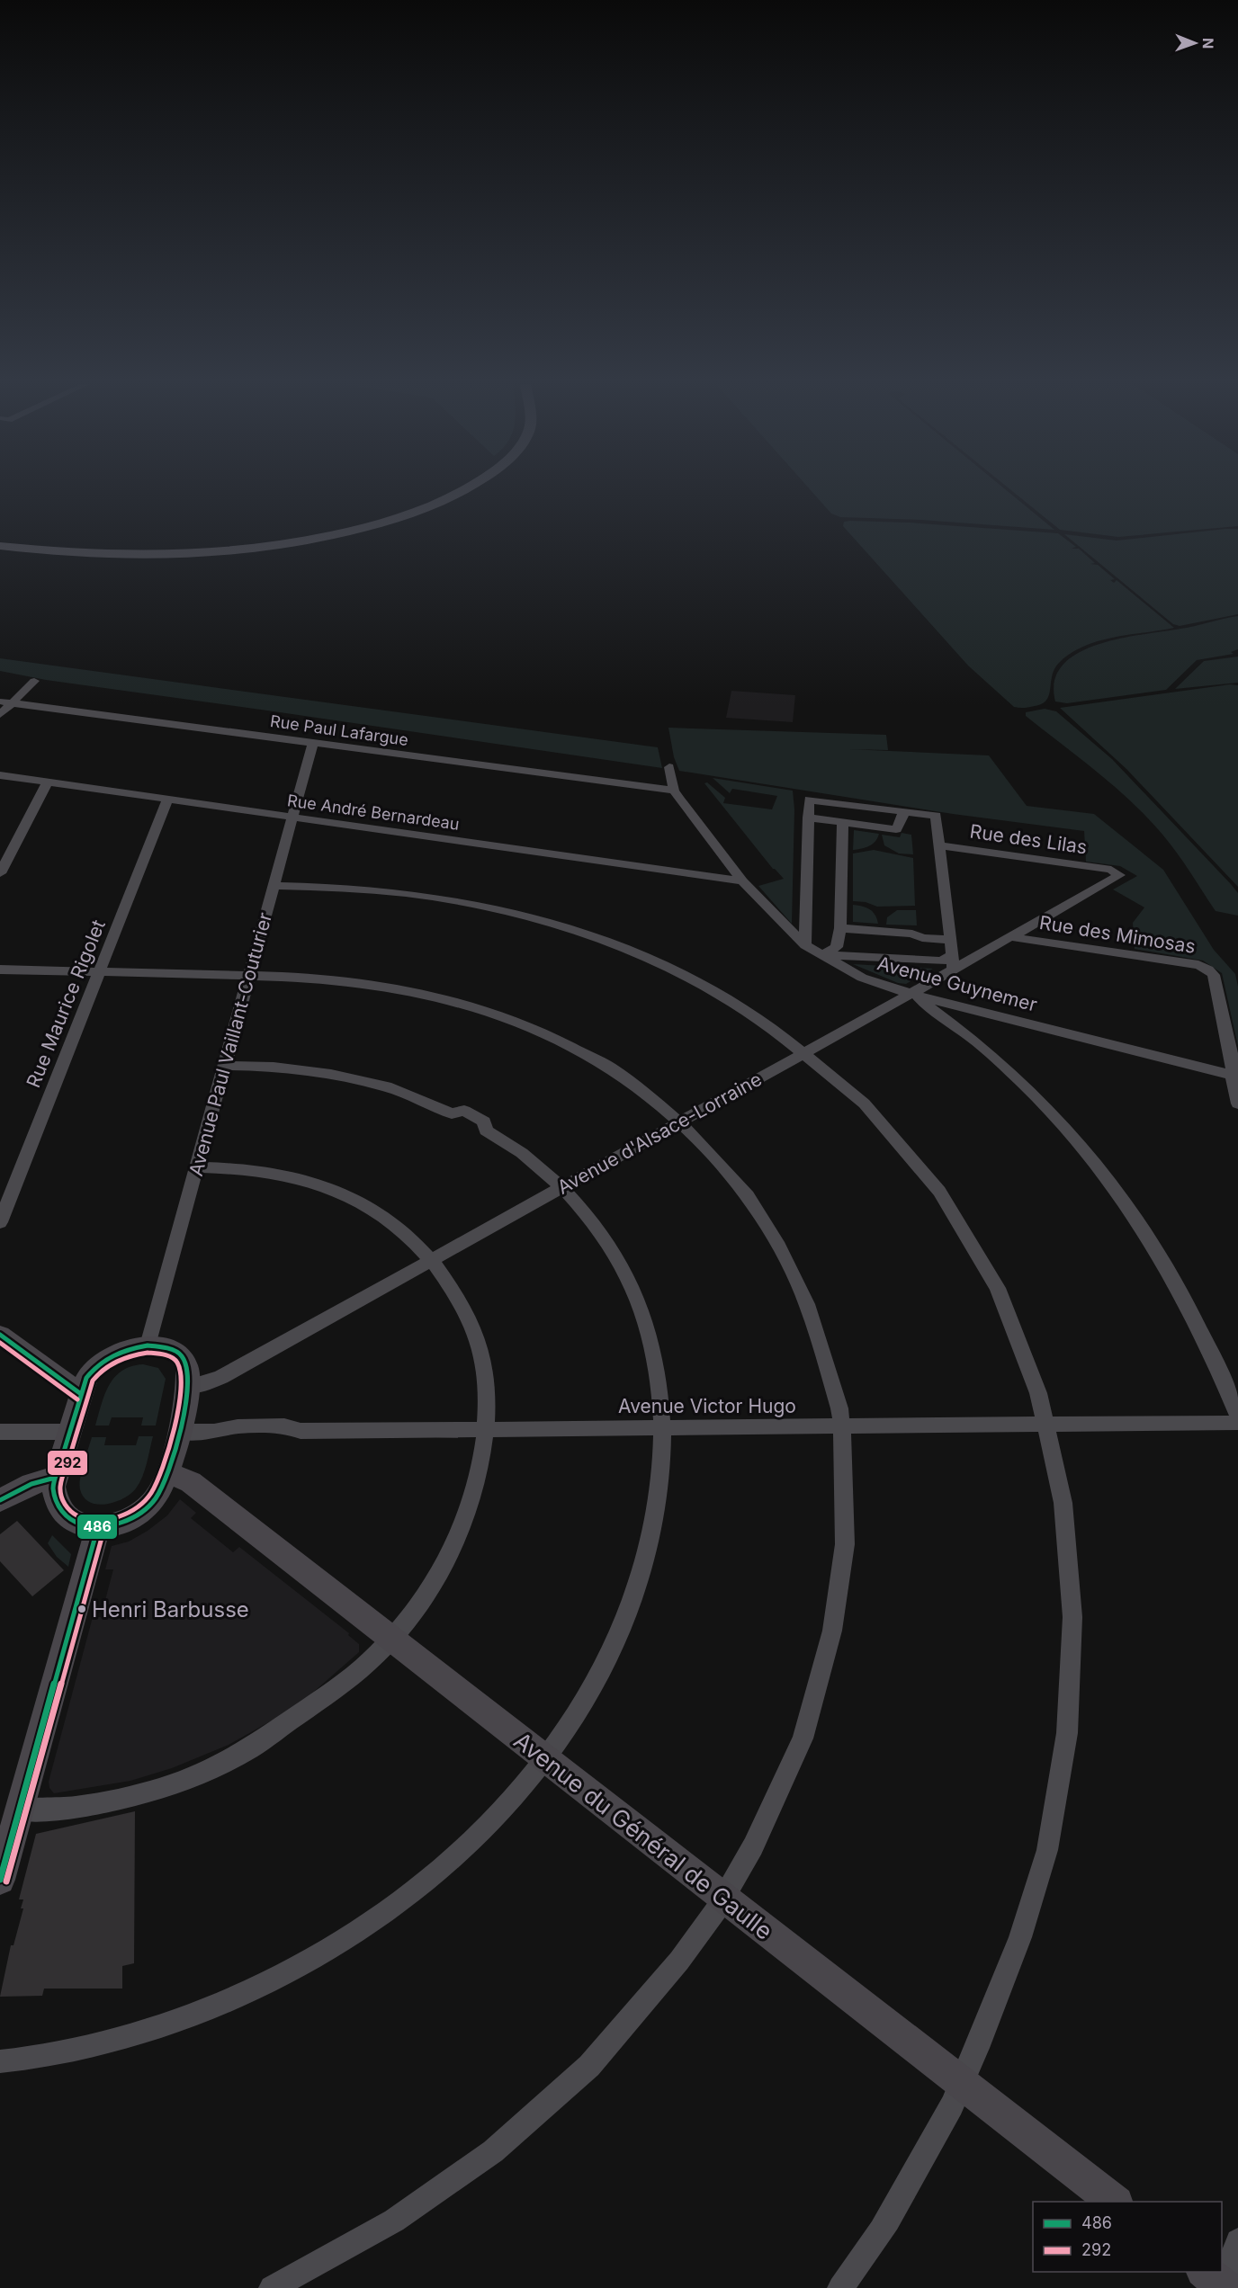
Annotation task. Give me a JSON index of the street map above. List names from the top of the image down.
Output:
{
  "streets": {
    "street": [
      "Rue Paul Lafargue",
      "Rue André Bernardeau",
      "Rue des Lilas",
      "Rue des Mimosas",
      "Avenue Guynemer",
      "Rue Maurice Rigolet",
      "Avenue Paul Vaillant-Couturier",
      "Avenue d'Alsace-Lorraine",
      "Avenue Victor Hugo",
      "Avenue du Général de Gaulle"
    ]
  },
  "crossings": [
    ["Rue Paul Lafargue", "Avenue Guynemer"],
    ["Rue Paul Lafargue", "Avenue Paul Vaillant-Couturier"],
    ["Rue André Bernardeau", "Avenue Guynemer"],
    ["Rue André Bernardeau", "Rue Maurice Rigolet"],
    ["Rue André Bernardeau", "Avenue Paul Vaillant-Couturier"],
    ["Rue des Lilas", "Avenue d'Alsace-Lorraine"],
    ["Rue des Mimosas", "Avenue Guynemer"],
    ["Rue des Mimosas", "Avenue d'Alsace-Lorraine"],
    ["Avenue Guynemer", "Avenue d'Alsace-Lorraine"]
  ],
  "places": ["Henri Barbusse"],
  "lines": ["transit line 486", "transit line 292"],
  "legend": ["486", "292"],
  "north": "right"
}
